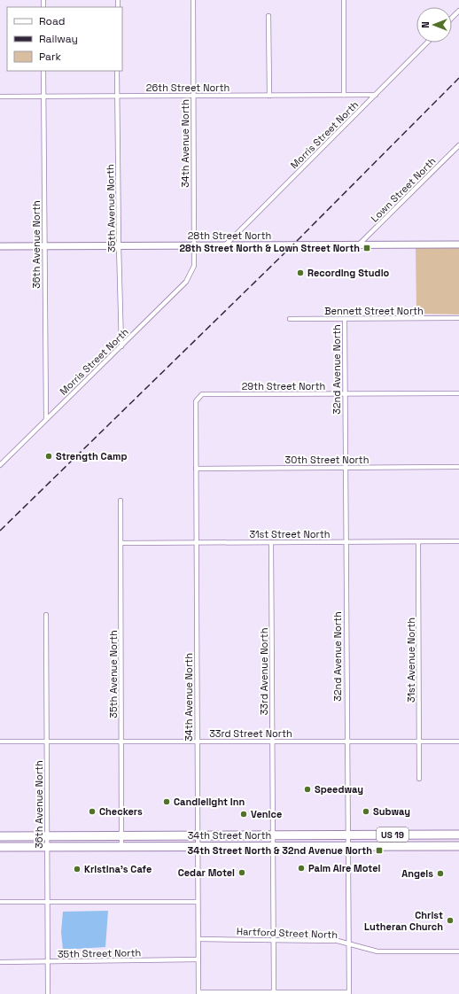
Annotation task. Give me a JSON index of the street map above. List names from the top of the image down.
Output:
{
  "streets": {
    "highway": ["US 19", "34th Street North"],
    "street": [
      "26th Street North",
      "Morris Street North",
      "34th Avenue North",
      "Lown Street North",
      "35th Avenue North",
      "28th Street North",
      "36th Avenue North",
      "Bennett Street North",
      "32nd Avenue North",
      "29th Street North",
      "30th Street North",
      "31st Street North",
      "31st Avenue North",
      "33rd Avenue North",
      "33rd Street North",
      "Hartford Street North",
      "35th Street North"
    ]
  },
  "crossings": [
    ["26th Street North", "Morris Street North"],
    ["26th Street North", "34th Avenue North"],
    ["26th Street North", "35th Avenue North"],
    ["26th Street North", "36th Avenue North"],
    ["Morris Street North", "34th Avenue North"],
    ["Morris Street North", "35th Avenue North"],
    ["Morris Street North", "28th Street North"],
    ["Morris Street North", "36th Avenue North"],
    ["34th Avenue North", "28th Street North"],
    ["34th Avenue North", "29th Street North"],
    ["34th Avenue North", "30th Street North"],
    ["34th Avenue North", "31st Street North"],
    ["34th Avenue North", "33rd Street North"],
    ["34th Avenue North", "34th Street North"],
    ["34th Avenue North", "Hartford Street North"],
    ["34th Avenue North", "35th Street North"],
    ["Lown Street North", "28th Street North"],
    ["35th Avenue North", "28th Street North"],
    ["35th Avenue North", "31st Street North"],
    ["35th Avenue North", "33rd Street North"],
    ["35th Avenue North", "34th Street North"],
    ["28th Street North", "36th Avenue North"],
    ["36th Avenue North", "33rd Street North"],
    ["36th Avenue North", "34th Street North"],
    ["36th Avenue North", "35th Street North"],
    ["Bennett Street North", "32nd Avenue North"],
    ["32nd Avenue North", "29th Street North"],
    ["32nd Avenue North", "30th Street North"],
    ["32nd Avenue North", "31st Street North"],
    ["32nd Avenue North", "33rd Street North"],
    ["32nd Avenue North", "34th Street North"],
    ["32nd Avenue North", "Hartford Street North"],
    ["31st Street North", "31st Avenue North"],
    ["31st Street North", "33rd Avenue North"],
    ["31st Avenue North", "33rd Street North"],
    ["33rd Avenue North", "33rd Street North"],
    ["33rd Avenue North", "34th Street North"],
    ["33rd Avenue North", "Hartford Street North"]
  ],
  "places": {
    "transit": ["28th Street North & Lown Street North", "34th Street North & 32nd Avenue North"],
    "other": [
      "Recording Studio",
      "Strength Camp",
      "Speedway",
      "Candlelight Inn",
      "Checkers",
      "Subway",
      "Venice",
      "Palm Aire Motel",
      "Kristina's Cafe",
      "Cedar Motel",
      "Angels",
      "Christ Lutheran Church"
    ]
  },
  "legend": ["Road", "Railway", "Park"],
  "north": "left"
}
